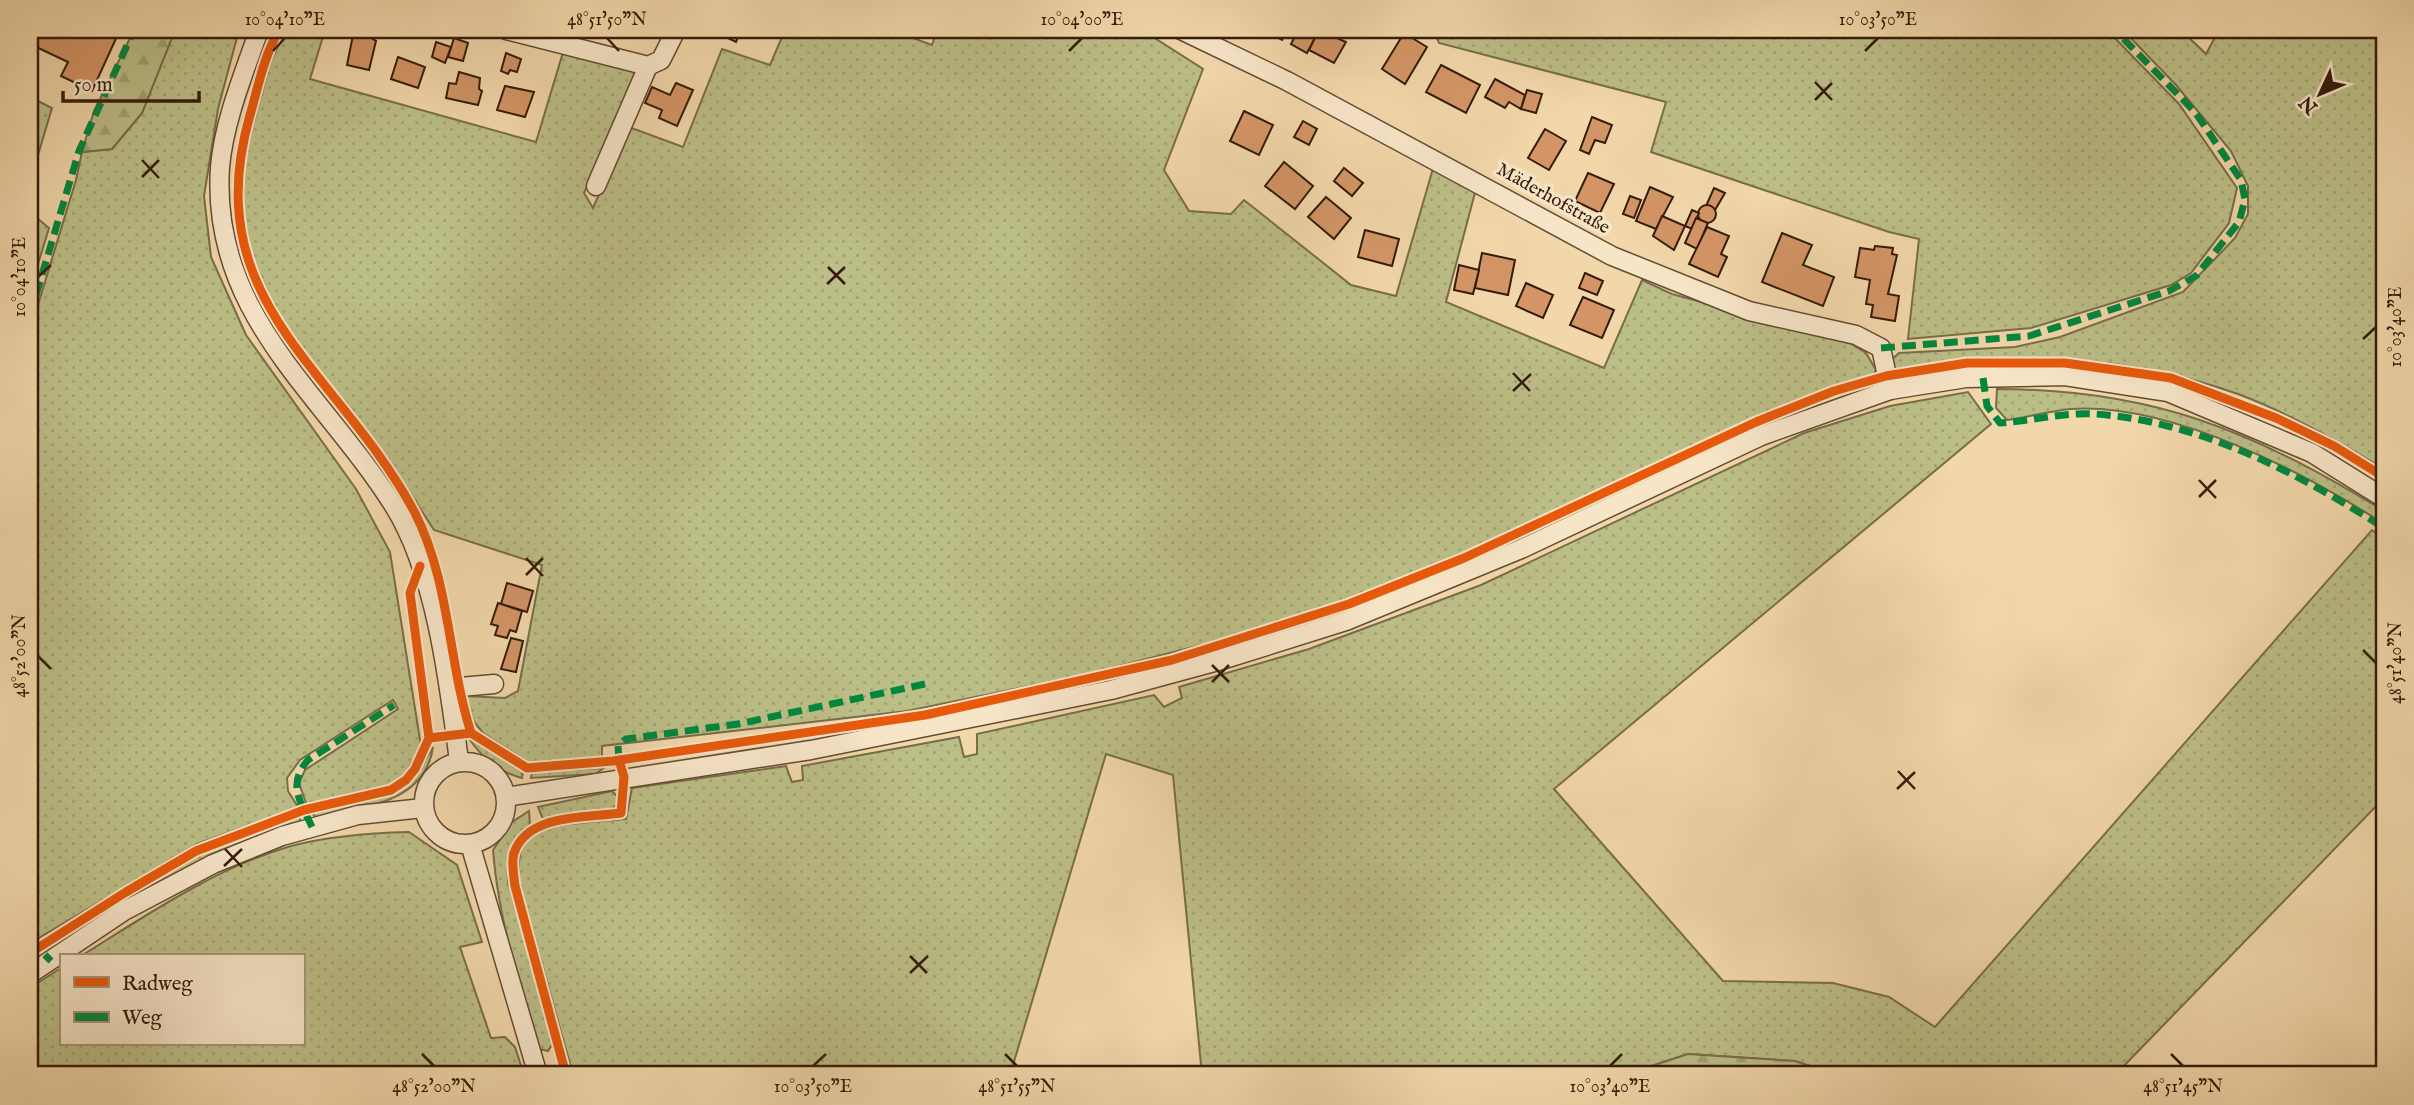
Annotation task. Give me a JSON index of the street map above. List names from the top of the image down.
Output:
{
  "streets": {
    "street": ["Mäderhofstraße"]
  },
  "legend": ["Radweg", "Weg"],
  "scale_bar": "50 m",
  "north": "bottom left",
  "coordinates": [
    "10°04'10\"E",
    "48°51'50\"N",
    "10°04'00\"E",
    "10°03'50\"E",
    "10°03'40\"E",
    "48°52'00\"N",
    "48°51'40\"N",
    "48°51'55\"N",
    "48°51'45\"N"
  ]
}
